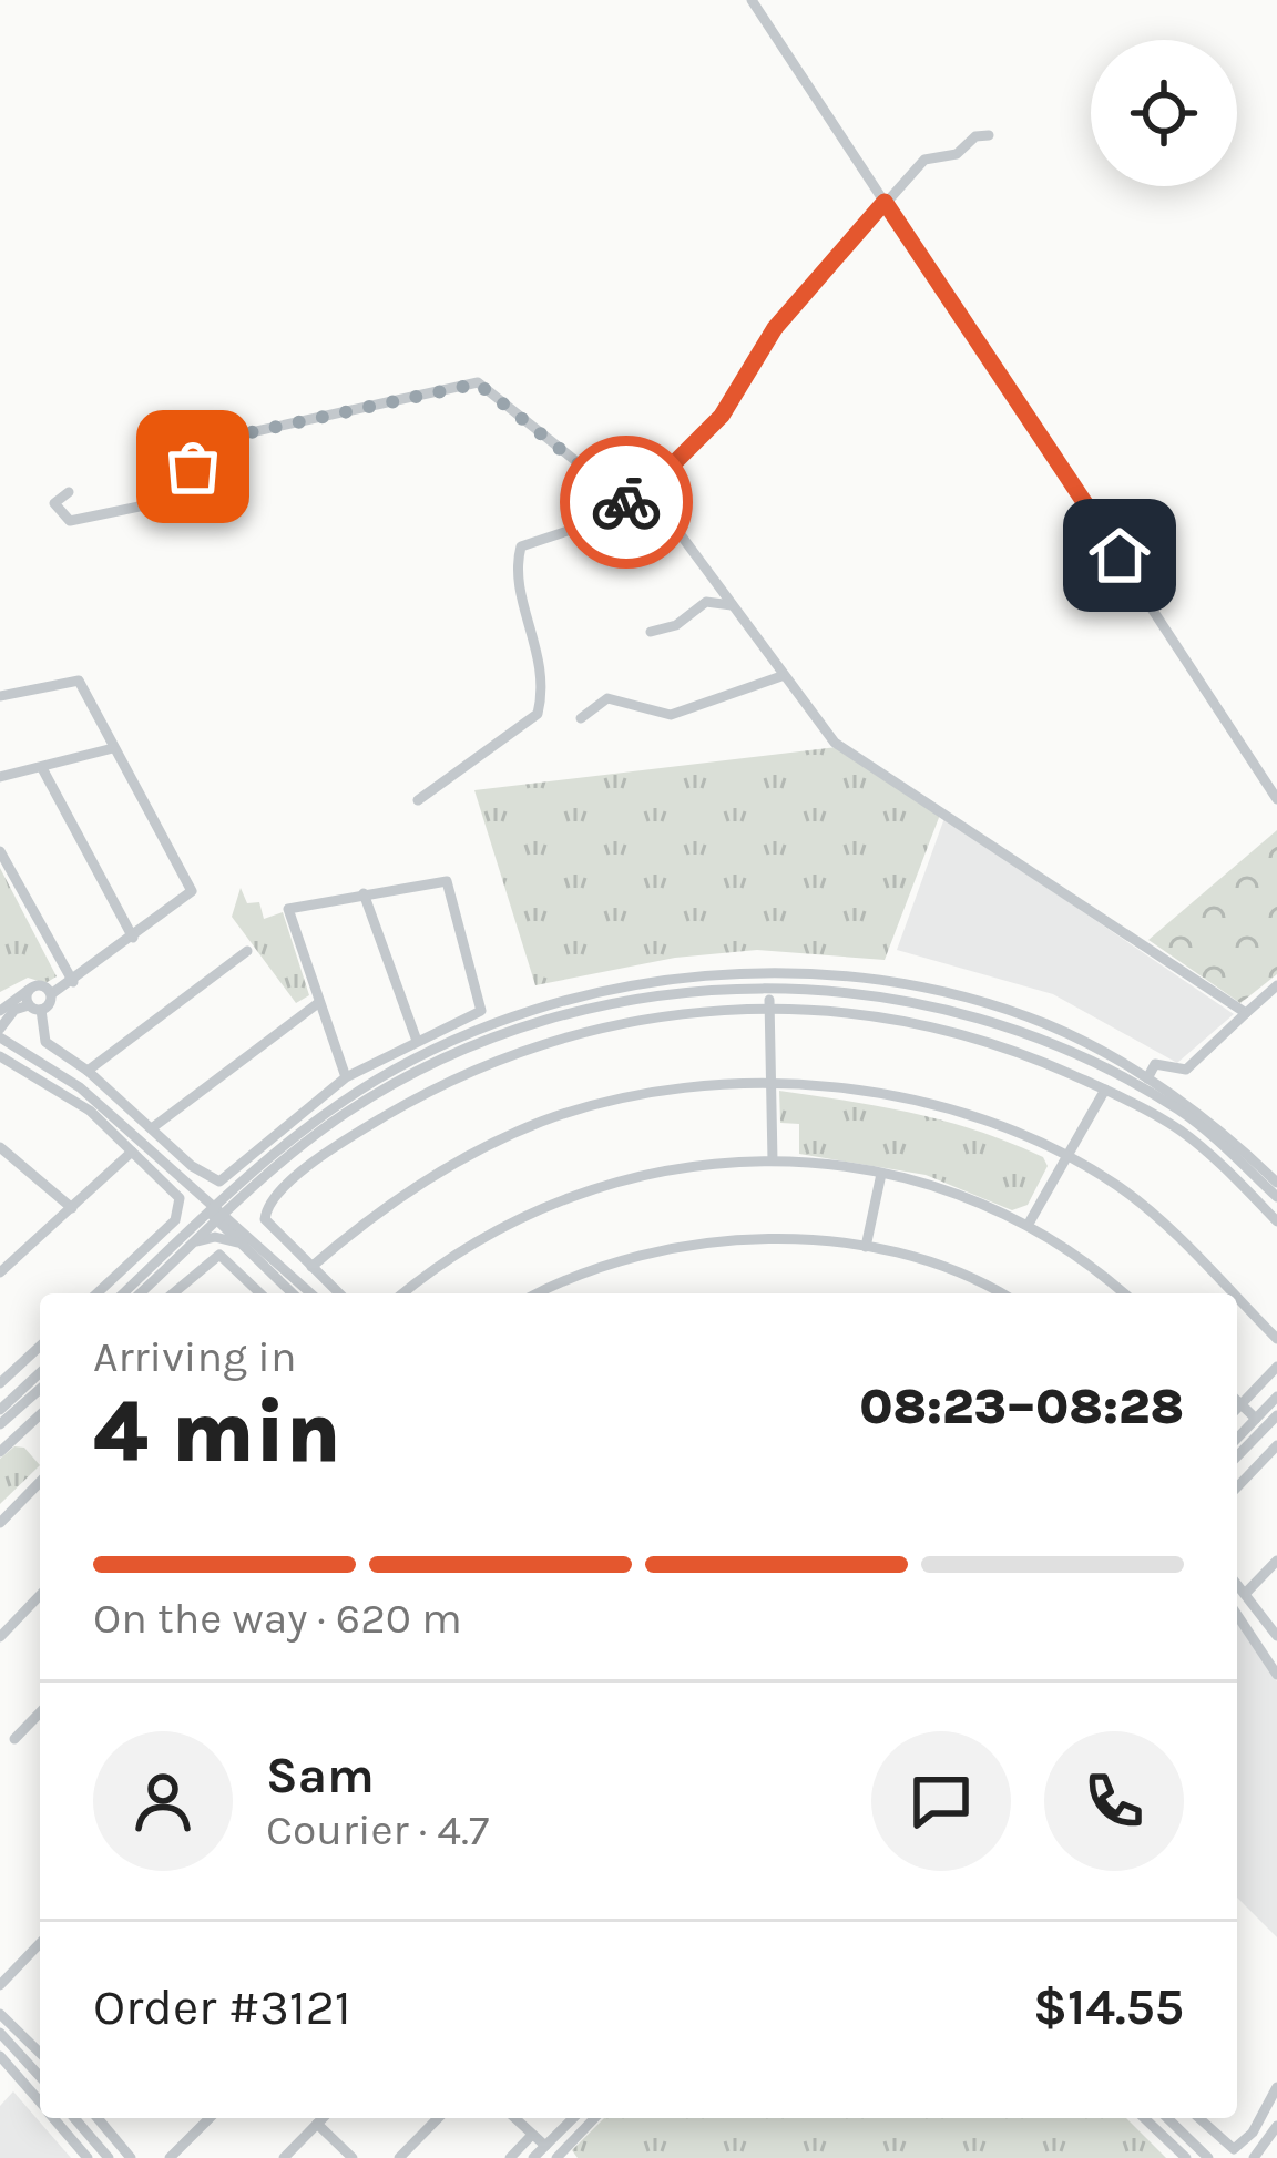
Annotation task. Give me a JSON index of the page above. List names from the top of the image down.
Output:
{
  "page": {
    "heading": ["4 min", "Arriving in", "08:23–08:28"],
    "panel": [
      "Sam",
      "Courier · 4.7",
      "Order #3121",
      "$14.55"
    ],
    "bar": "On the way · 620 m"
  }
}
